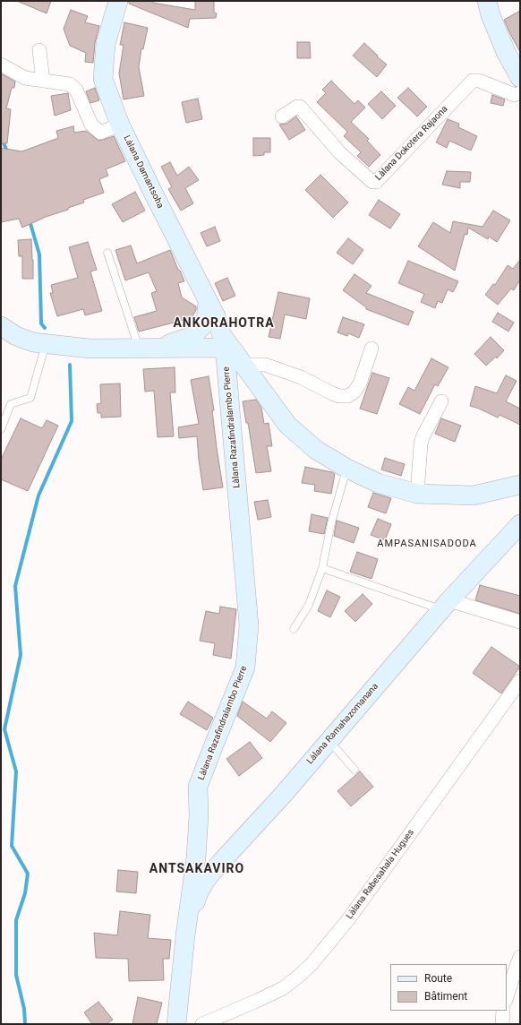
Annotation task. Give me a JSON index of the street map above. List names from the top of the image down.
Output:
{
  "streets": {
    "main road": ["Làlana Damantsoha", "Làlana Razafindralambo Pierre", "Làlana Ramahazomanana"],
    "street": ["Làlana Dokotera Rajaona", "Làlana Rabesahala Hugues"]
  },
  "crossings": [
    ["Làlana Damantsoha", "Làlana Razafindralambo Pierre"]
  ],
  "districts": ["ANKORAHOTRA", "AMPASANISADODA", "ANTSAKAVIRO"],
  "legend": ["Route", "Bâtiment"]
}
